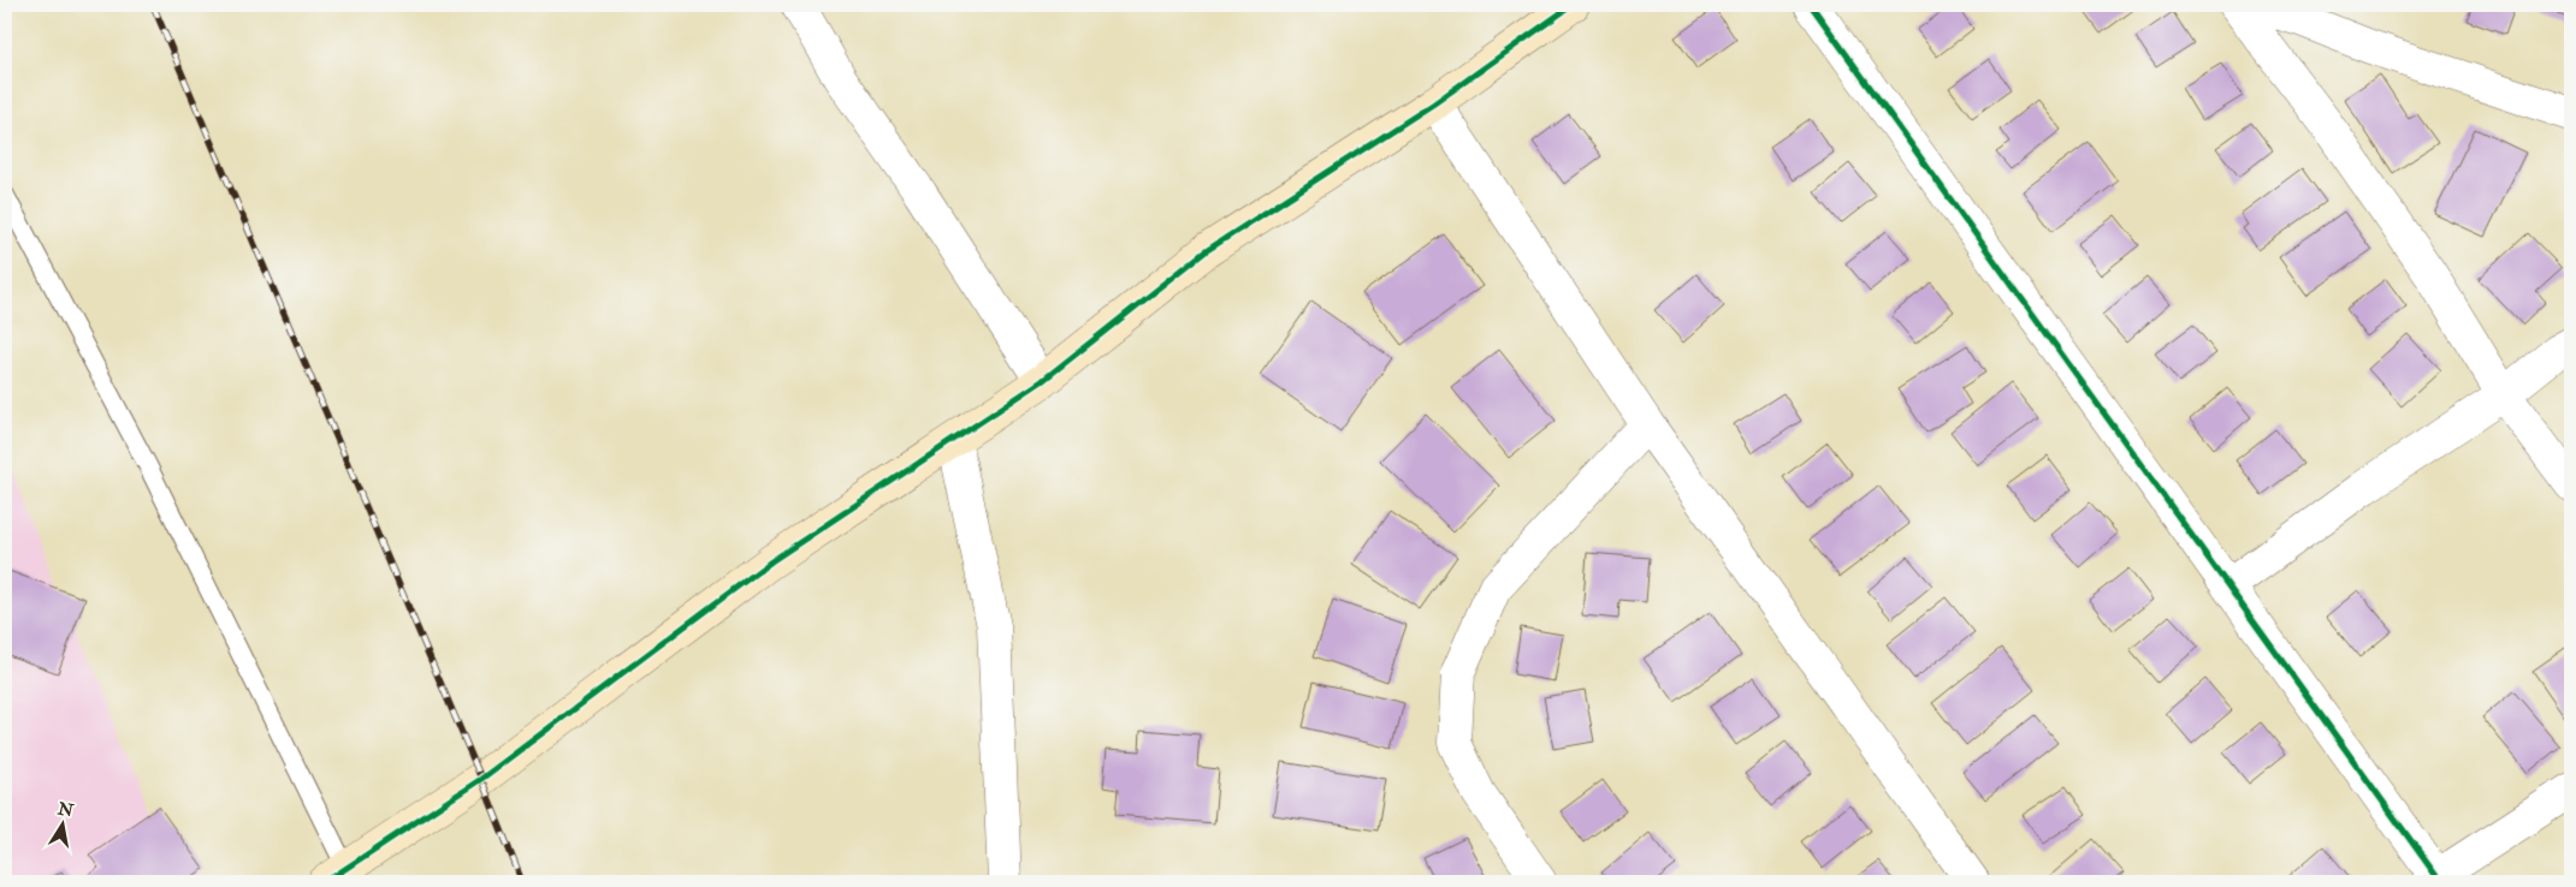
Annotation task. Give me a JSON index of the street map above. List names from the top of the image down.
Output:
{
  "north": "top"
}
